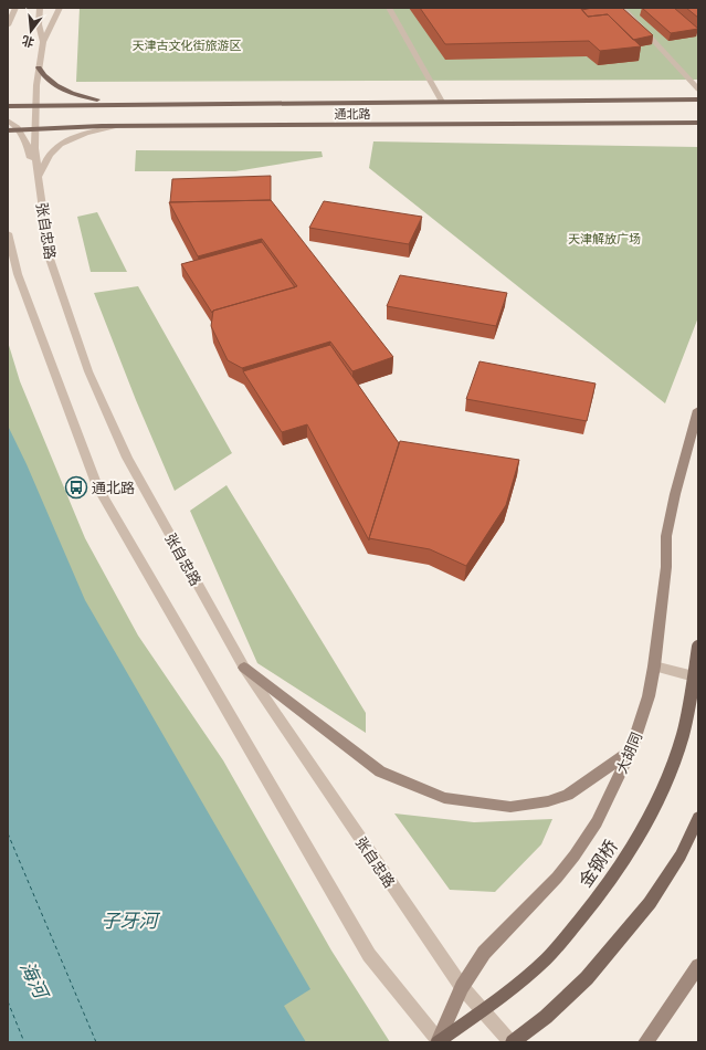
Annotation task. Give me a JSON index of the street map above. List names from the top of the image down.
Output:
{
  "streets": {
    "main road": ["通北路", "大胡同", "金钢桥"],
    "street": ["张自忠路"]
  },
  "crossings": [
    ["通北路", "张自忠路"],
    ["张自忠路", "大胡同"],
    ["大胡同", "金钢桥"]
  ],
  "water": ["子牙河", "海河"],
  "parks": ["天津古文化街旅游区", "天津解放广场"],
  "places": {
    "bus stop": ["通北路"]
  },
  "north": "bottom"
}
